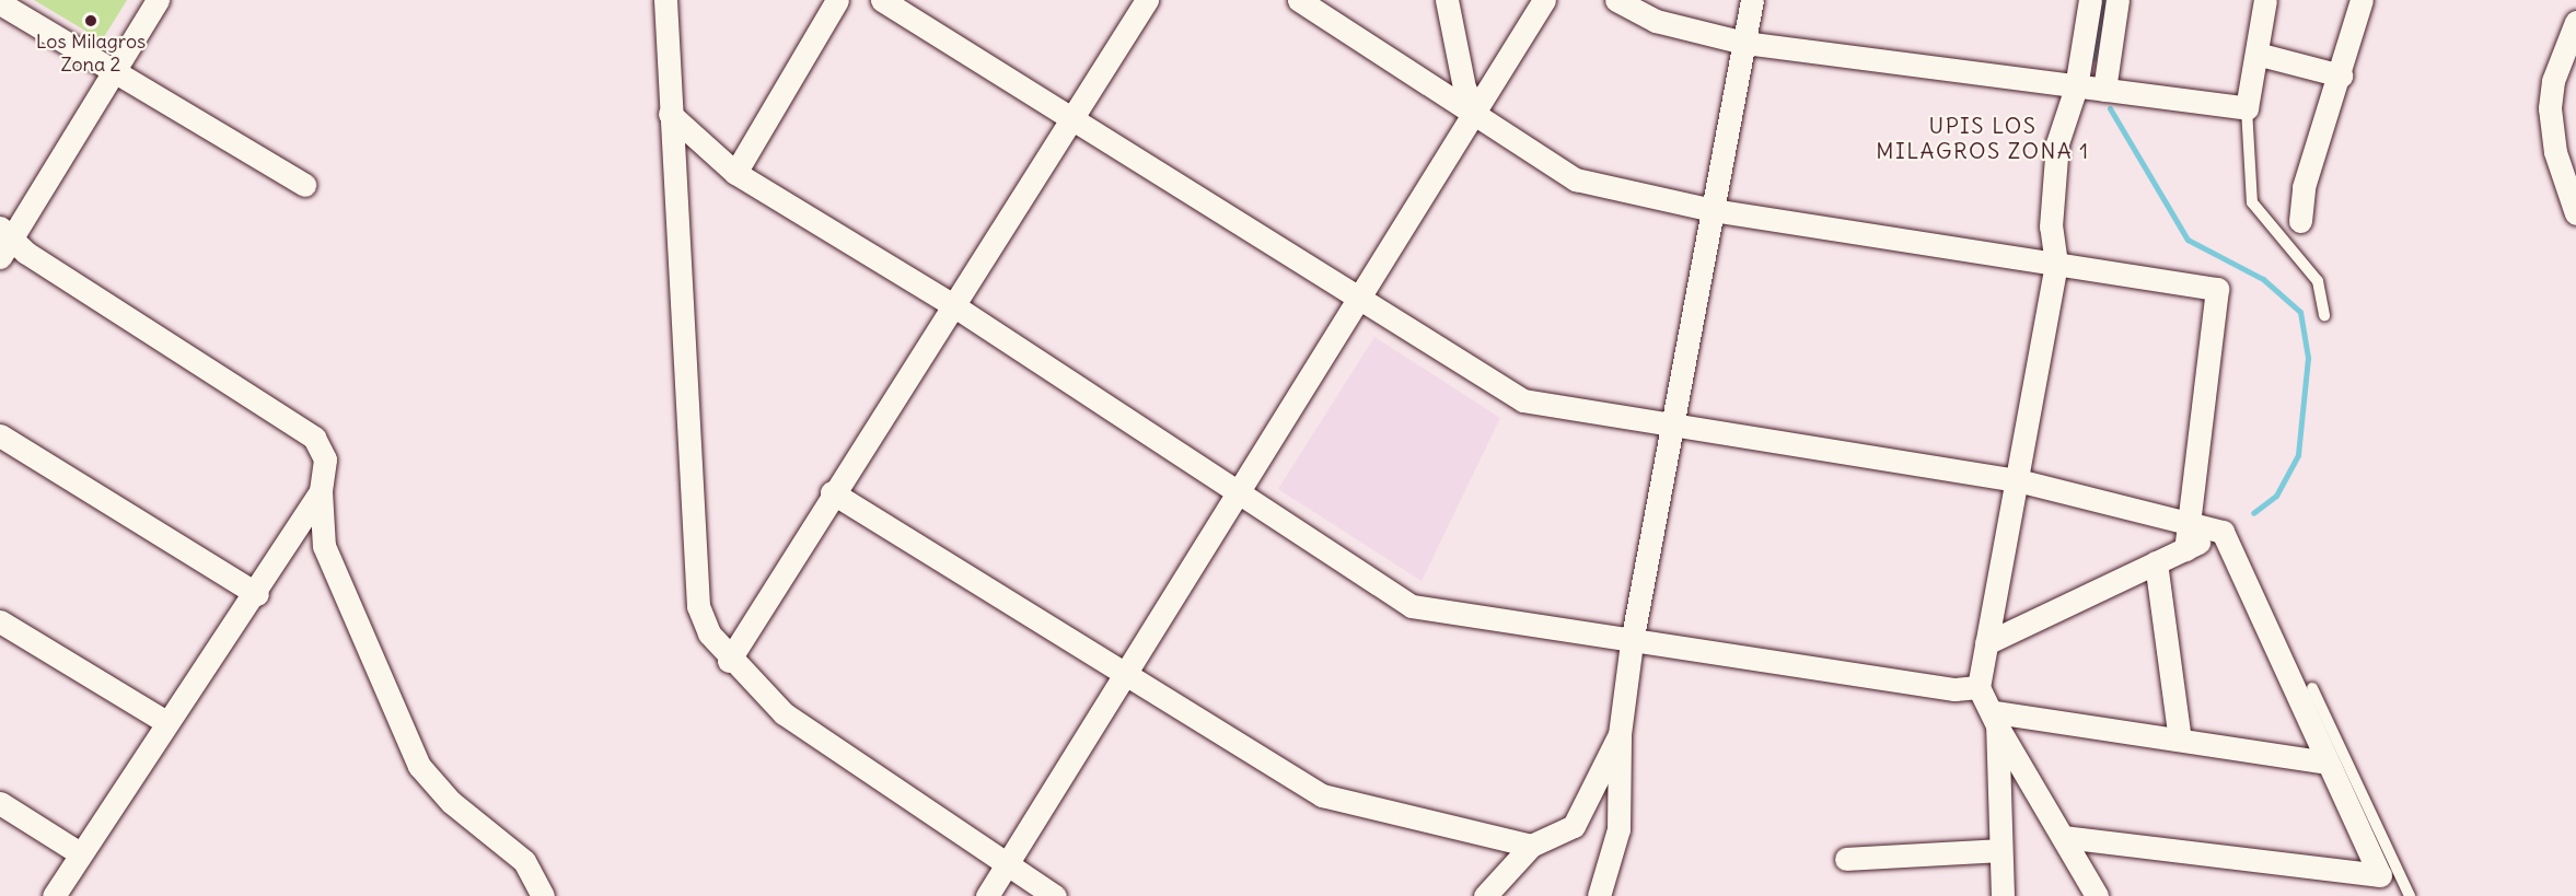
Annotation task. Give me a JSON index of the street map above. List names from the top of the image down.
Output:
{
  "districts": ["UPIS LOS MILAGROS ZONA 1"],
  "places": ["Los Milagros Zona 2"]
}
